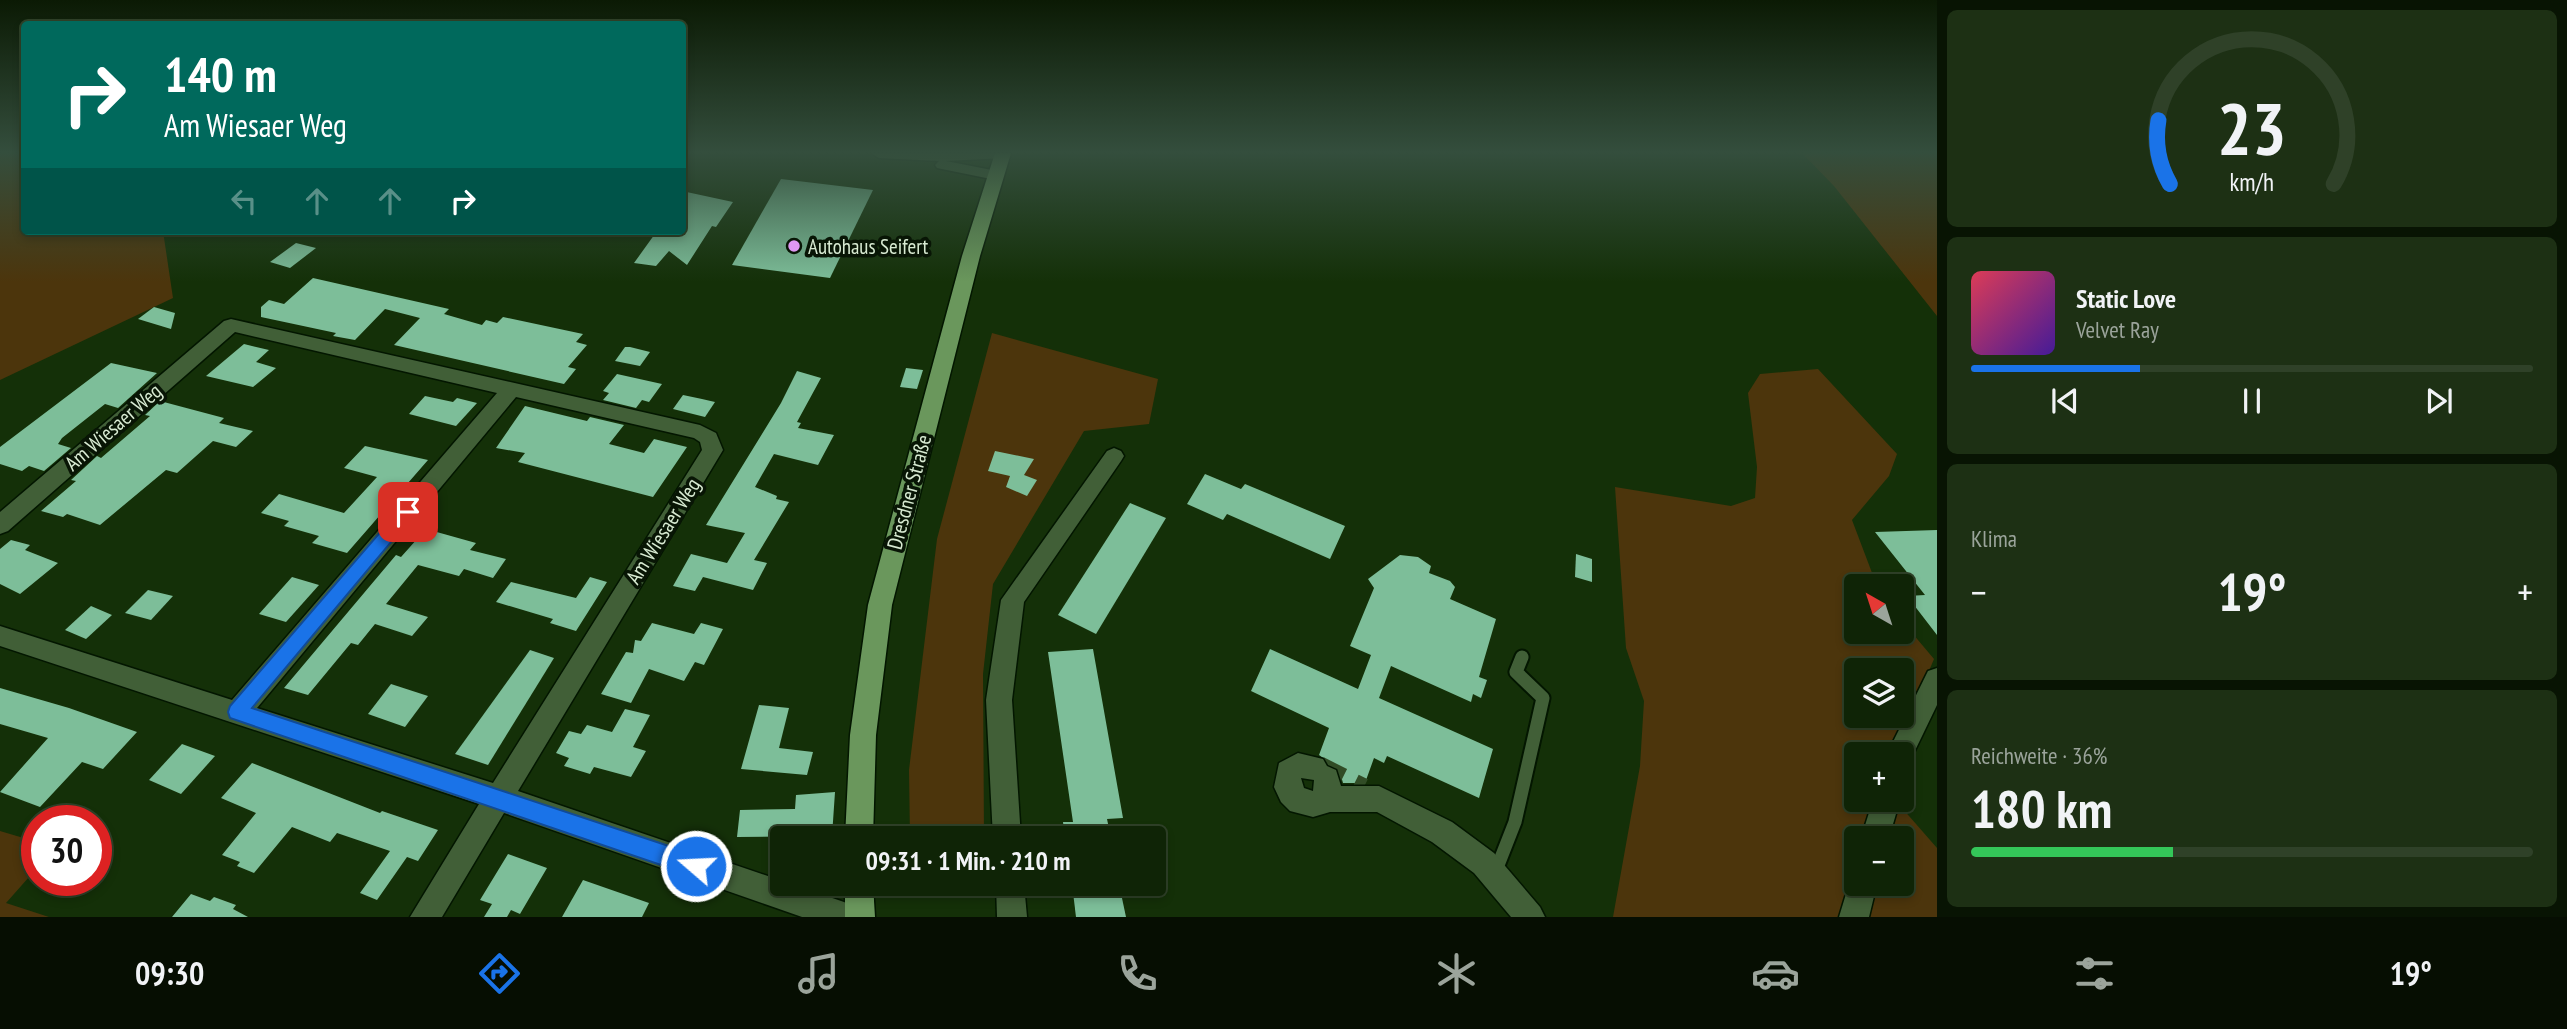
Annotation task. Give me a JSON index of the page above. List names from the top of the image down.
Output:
{
  "streets": {
    "main road": ["Dresdner Straße"],
    "street": ["Am Wiesaer Weg"]
  },
  "places": ["Autohaus Seifert"],
  "north": "top left",
  "page": {
    "turn": ["140 m", "Am Wiesaer Weg"],
    "song": ["Static Love", "Velvet Ray"],
    "tile": [
      "Klima",
      ["Reichweite · 36%", "180 km"]
    ],
    "heat": ["−", "19°", "+"],
    "map_buttons": ["+", "−"],
    "limit": "30",
    "trip": "09:31 · 1 Min. · 210 m",
    "tabs": ["09:30", "19°"],
    "gauge": ["23", "km/h"]
  }
}
